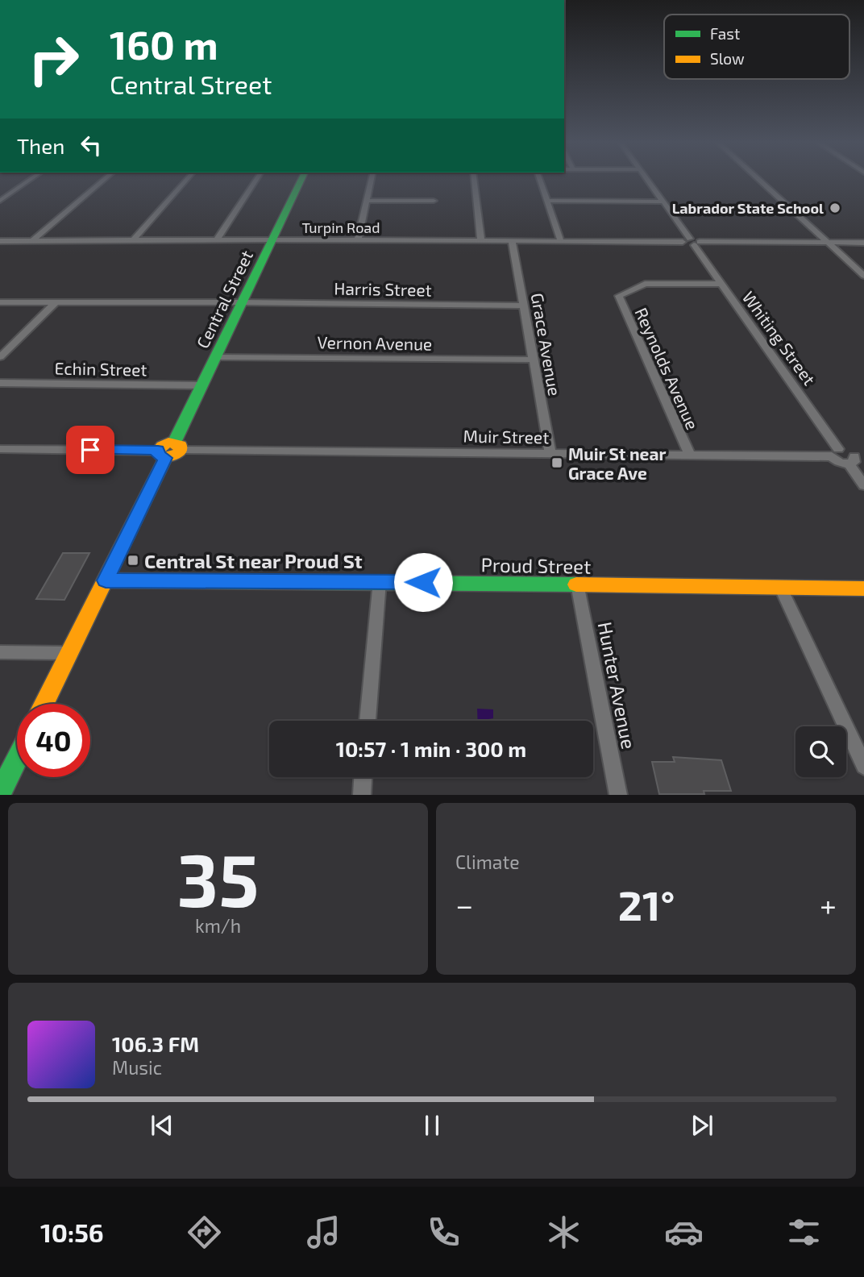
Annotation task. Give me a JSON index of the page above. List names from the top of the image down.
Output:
{
  "streets": {
    "main road": ["Central Street", "Proud Street"],
    "street": [
      "Turpin Road",
      "Harris Street",
      "Whiting Street",
      "Vernon Avenue",
      "Grace Avenue",
      "Echin Street",
      "Reynolds Avenue",
      "Muir Street",
      "Hunter Avenue"
    ]
  },
  "crossings": [
    ["Turpin Road", "Central Street"],
    ["Turpin Road", "Whiting Street"],
    ["Turpin Road", "Grace Avenue"],
    ["Harris Street", "Central Street"],
    ["Harris Street", "Grace Avenue"],
    ["Central Street", "Vernon Avenue"],
    ["Central Street", "Echin Street"],
    ["Central Street", "Muir Street"],
    ["Whiting Street", "Reynolds Avenue"],
    ["Whiting Street", "Muir Street"],
    ["Vernon Avenue", "Grace Avenue"],
    ["Grace Avenue", "Muir Street"],
    ["Reynolds Avenue", "Muir Street"],
    ["Proud Street", "Hunter Avenue"]
  ],
  "places": {
    "other": ["Labrador State School"],
    "transit": ["Muir St near Grace Ave", "Central St near Proud St"]
  },
  "legend": ["Fast", "Slow"],
  "page": {
    "turn": ["160 m", "Central Street"],
    "then": "Then",
    "limit": "40",
    "trip": "10:57 · 1 min · 300 m",
    "tile": [
      ["35", "km/h"],
      "Climate"
    ],
    "heat": ["−", "21°", "+"],
    "song": ["106.3 FM", "Music"],
    "tabs": "10:56"
  }
}
